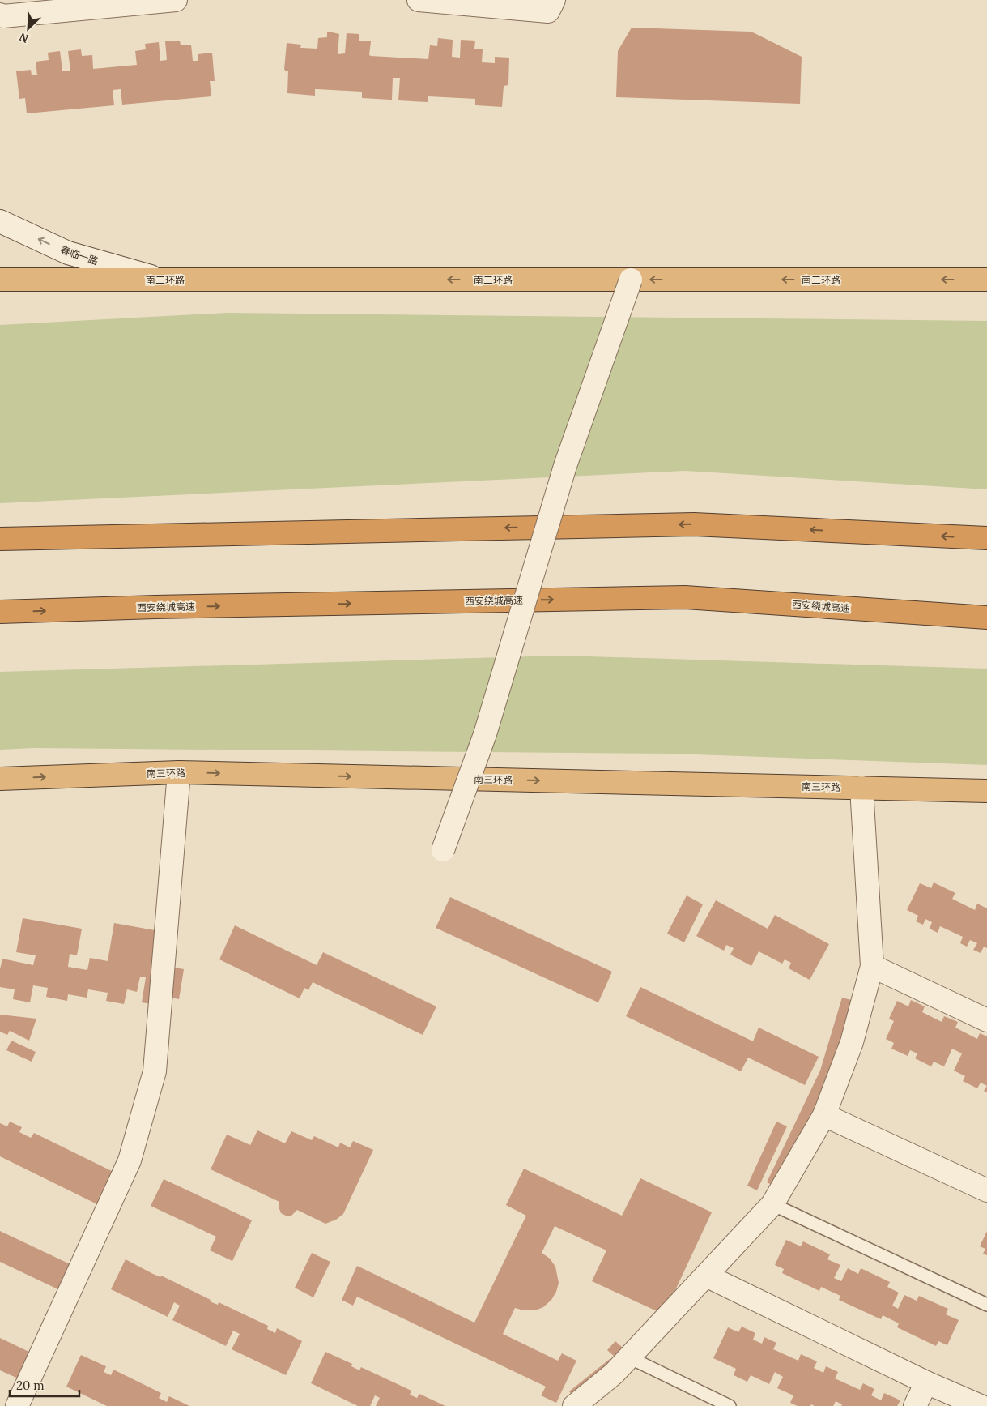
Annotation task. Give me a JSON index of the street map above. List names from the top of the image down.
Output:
{
  "streets": {
    "highway": ["南三环路", "西安绕城高速"],
    "street": ["春临一路"]
  },
  "crossings": [
    ["春临一路", "南三环路"]
  ],
  "one_way": ["春临一路"],
  "scale_bar": "20 m",
  "north": "bottom left"
}
